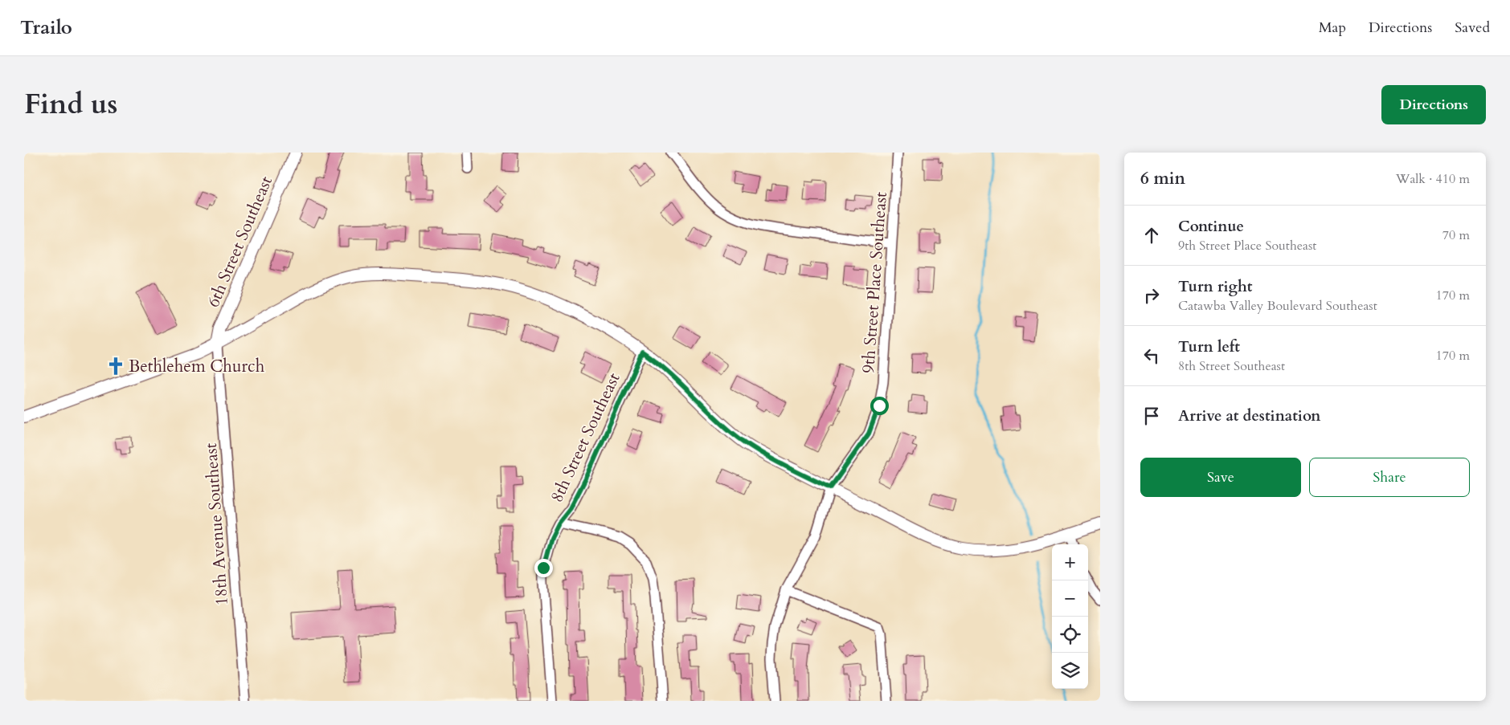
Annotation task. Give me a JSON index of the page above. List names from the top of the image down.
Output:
{
  "streets": {
    "street": [
      "6th Street Southeast",
      "9th Street Place Southeast",
      "8th Street Southeast",
      "18th Avenue Southeast"
    ]
  },
  "crossings": [
    ["6th Street Southeast", "18th Avenue Southeast"]
  ],
  "places": {
    "church": ["Bethlehem Church"]
  },
  "page": {
    "header": "Trailo",
    "nav": ["Map", "Directions", "Saved"],
    "title": "Find us",
    "buttons": [
      "Directions",
      ["Save", "Share"]
    ],
    "heading": ["6 min", "Walk · 410 m"],
    "list": [
      ["Continue", "9th Street Place Southeast", "70 m"],
      ["Turn right", "Catawba Valley Boulevard Southeast", "170 m"],
      ["Turn left", "8th Street Southeast", "170 m"],
      "Arrive at destination"
    ],
    "map_buttons": ["+", "−"]
  }
}
